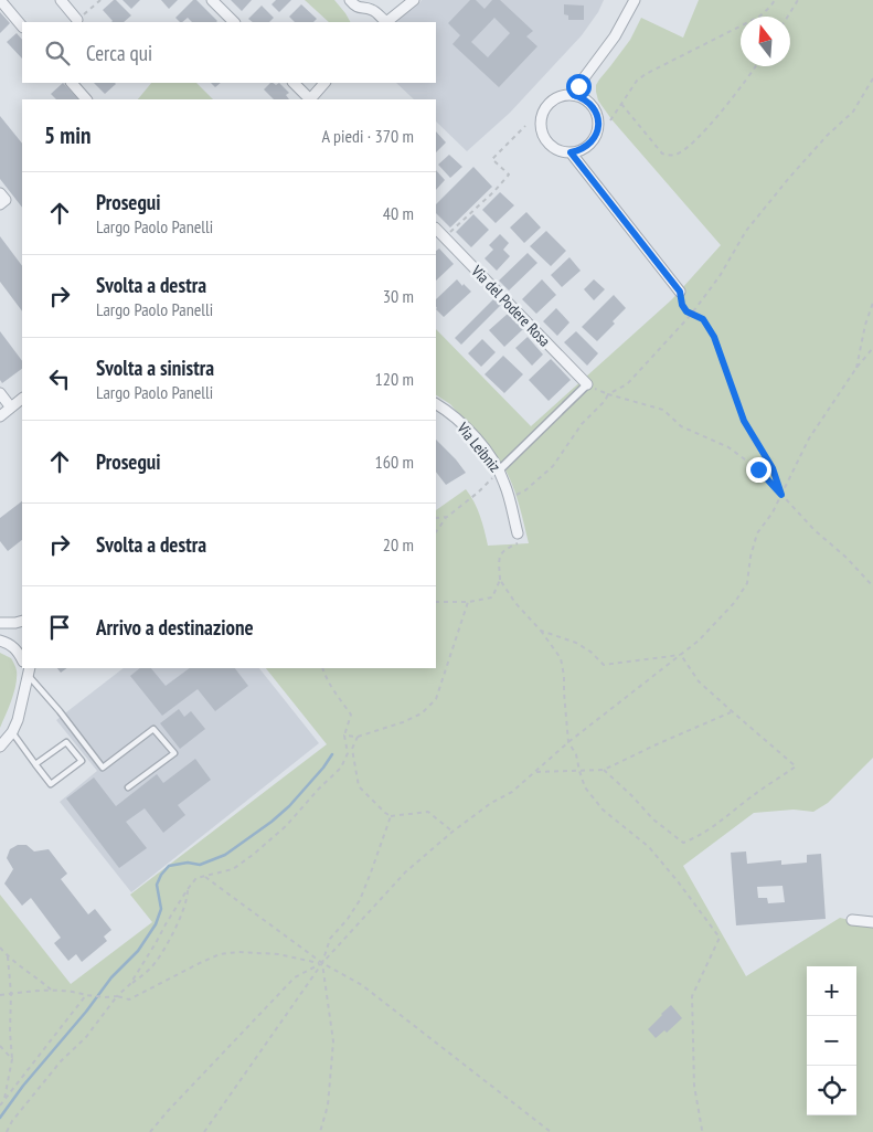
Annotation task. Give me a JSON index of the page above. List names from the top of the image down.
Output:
{
  "streets": {
    "street": ["Via del Podere Rosa", "Via Leibniz"]
  },
  "north": "top",
  "page": {
    "search": "Cerca qui",
    "heading": ["5 min", "A piedi · 370 m"],
    "list": [
      ["Prosegui", "Largo Paolo Panelli", "40 m"],
      ["Svolta a destra", "Largo Paolo Panelli", "30 m"],
      ["Svolta a sinistra", "Largo Paolo Panelli", "120 m"],
      ["Prosegui", "160 m"],
      ["Svolta a destra", "20 m"],
      "Arrivo a destinazione"
    ],
    "map_buttons": ["+", "−"]
  }
}
